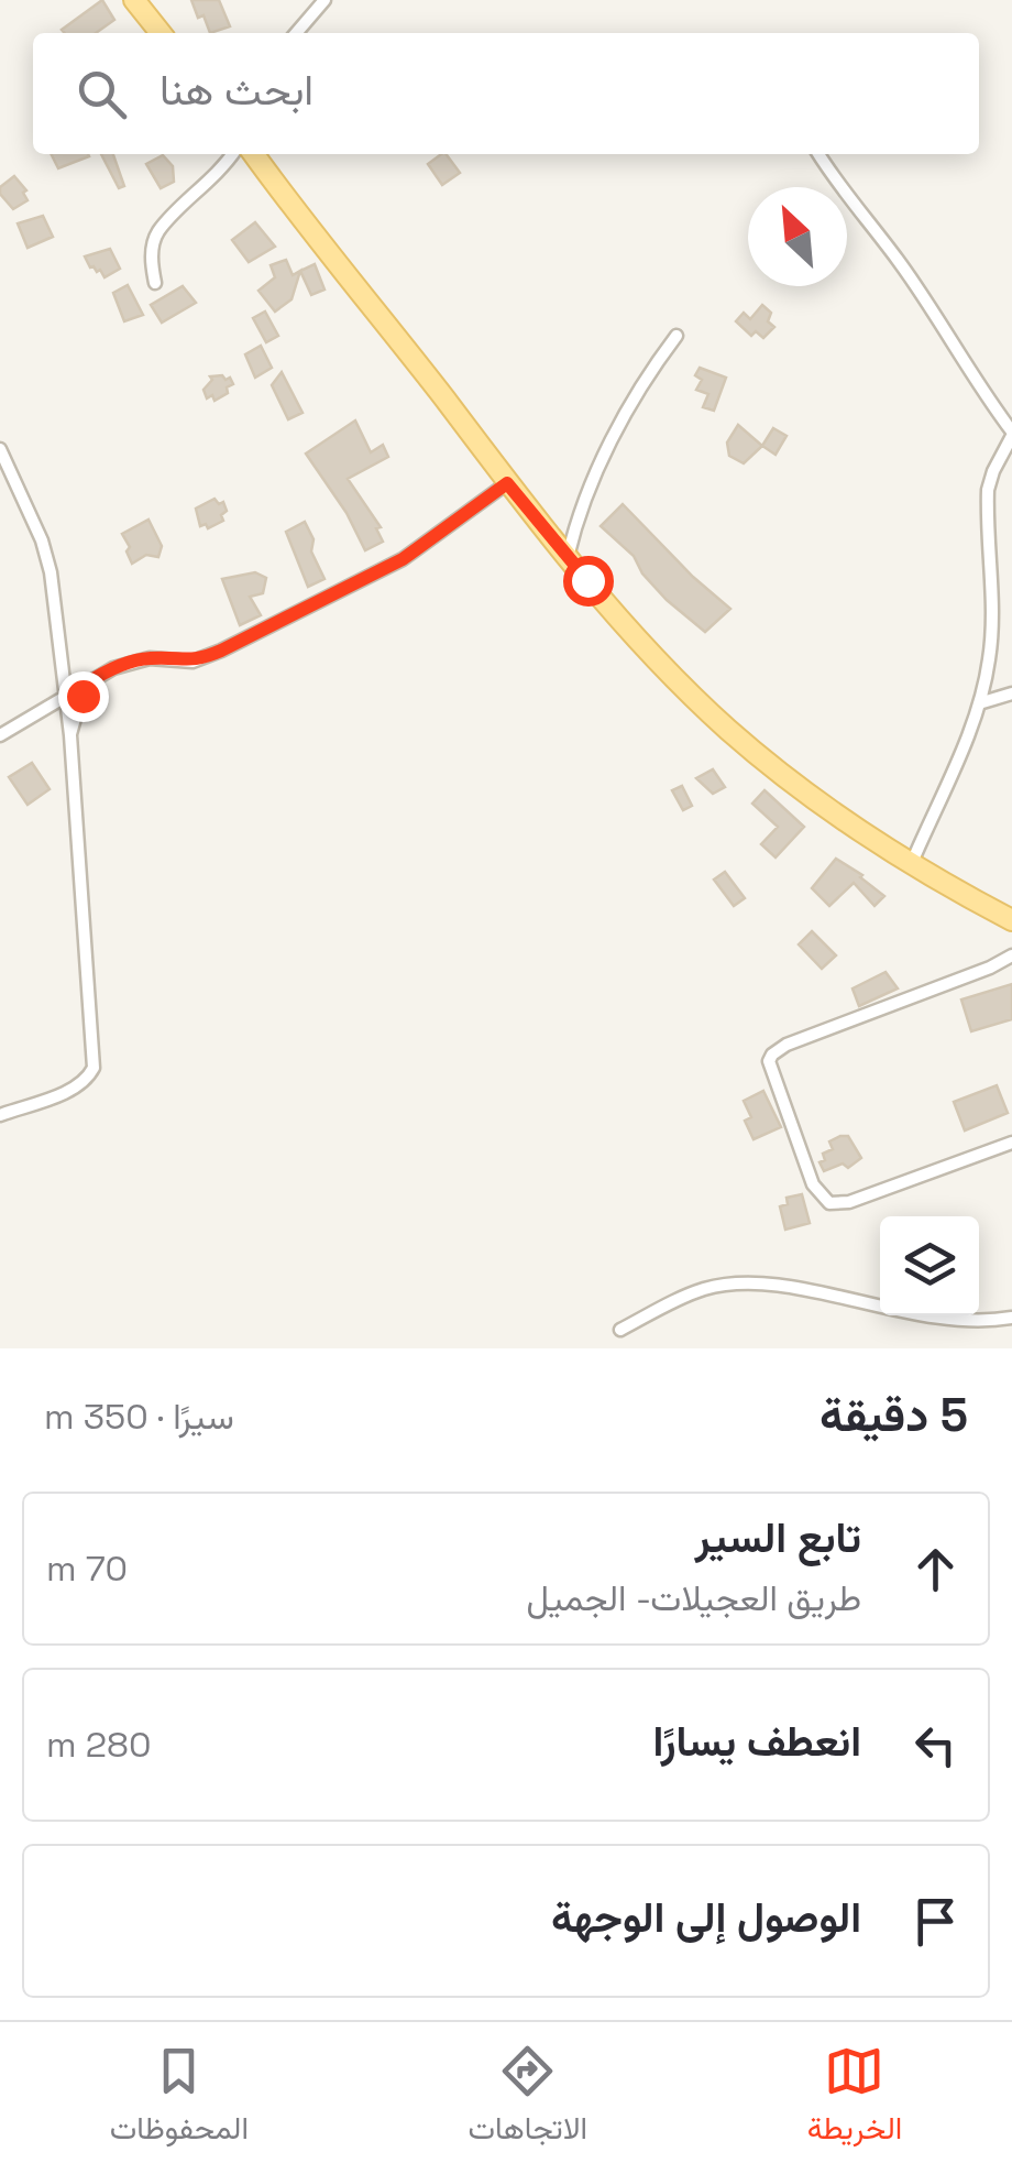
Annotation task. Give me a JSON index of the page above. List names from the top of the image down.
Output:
{
  "north": "top left",
  "page": {
    "search": "ابحث هنا",
    "heading": ["5 دقيقة", "سيرًا · 350 m"],
    "list": [
      ["تابع السير", "طريق العجيلات- الجميل", "70 m"],
      ["انعطف يسارًا", "280 m"],
      "الوصول إلى الوجهة"
    ],
    "nav": ["الخريطة", "الاتجاهات", "المحفوظات"]
  }
}
